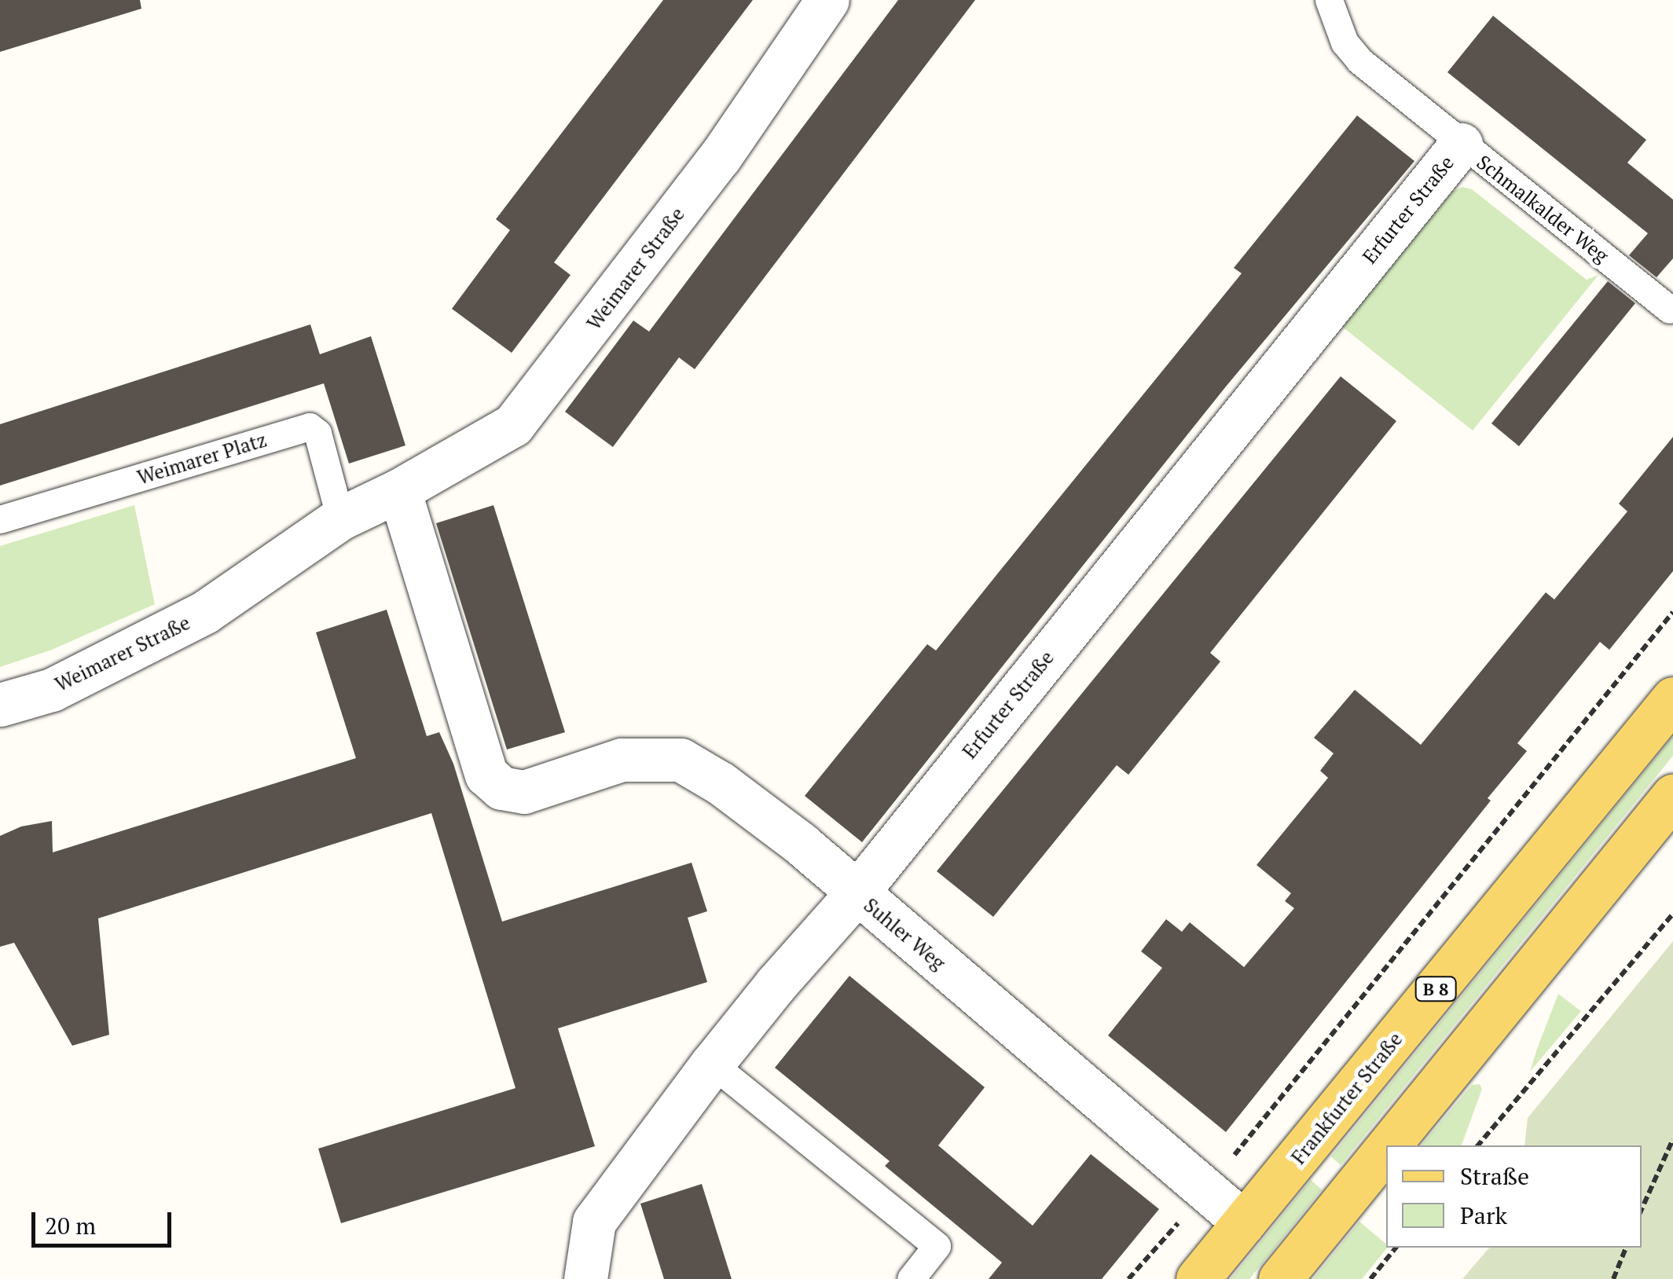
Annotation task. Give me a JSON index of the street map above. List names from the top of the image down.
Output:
{
  "streets": {
    "main road": ["B 8", "Frankfurter Straße"],
    "street": ["Erfurter Straße", "Weimarer Straße", "Suhler Weg"],
    "lane": ["Schmalkalder Weg", "Weimarer Platz"]
  },
  "crossings": [
    ["Schmalkalder Weg", "Erfurter Straße"],
    ["Erfurter Straße", "Suhler Weg"],
    ["Weimarer Straße", "Weimarer Platz"],
    ["Weimarer Straße", "Suhler Weg"],
    ["Suhler Weg", "Frankfurter Straße"]
  ],
  "legend": ["Straße", "Park"],
  "scale_bar": "20 m"
}
